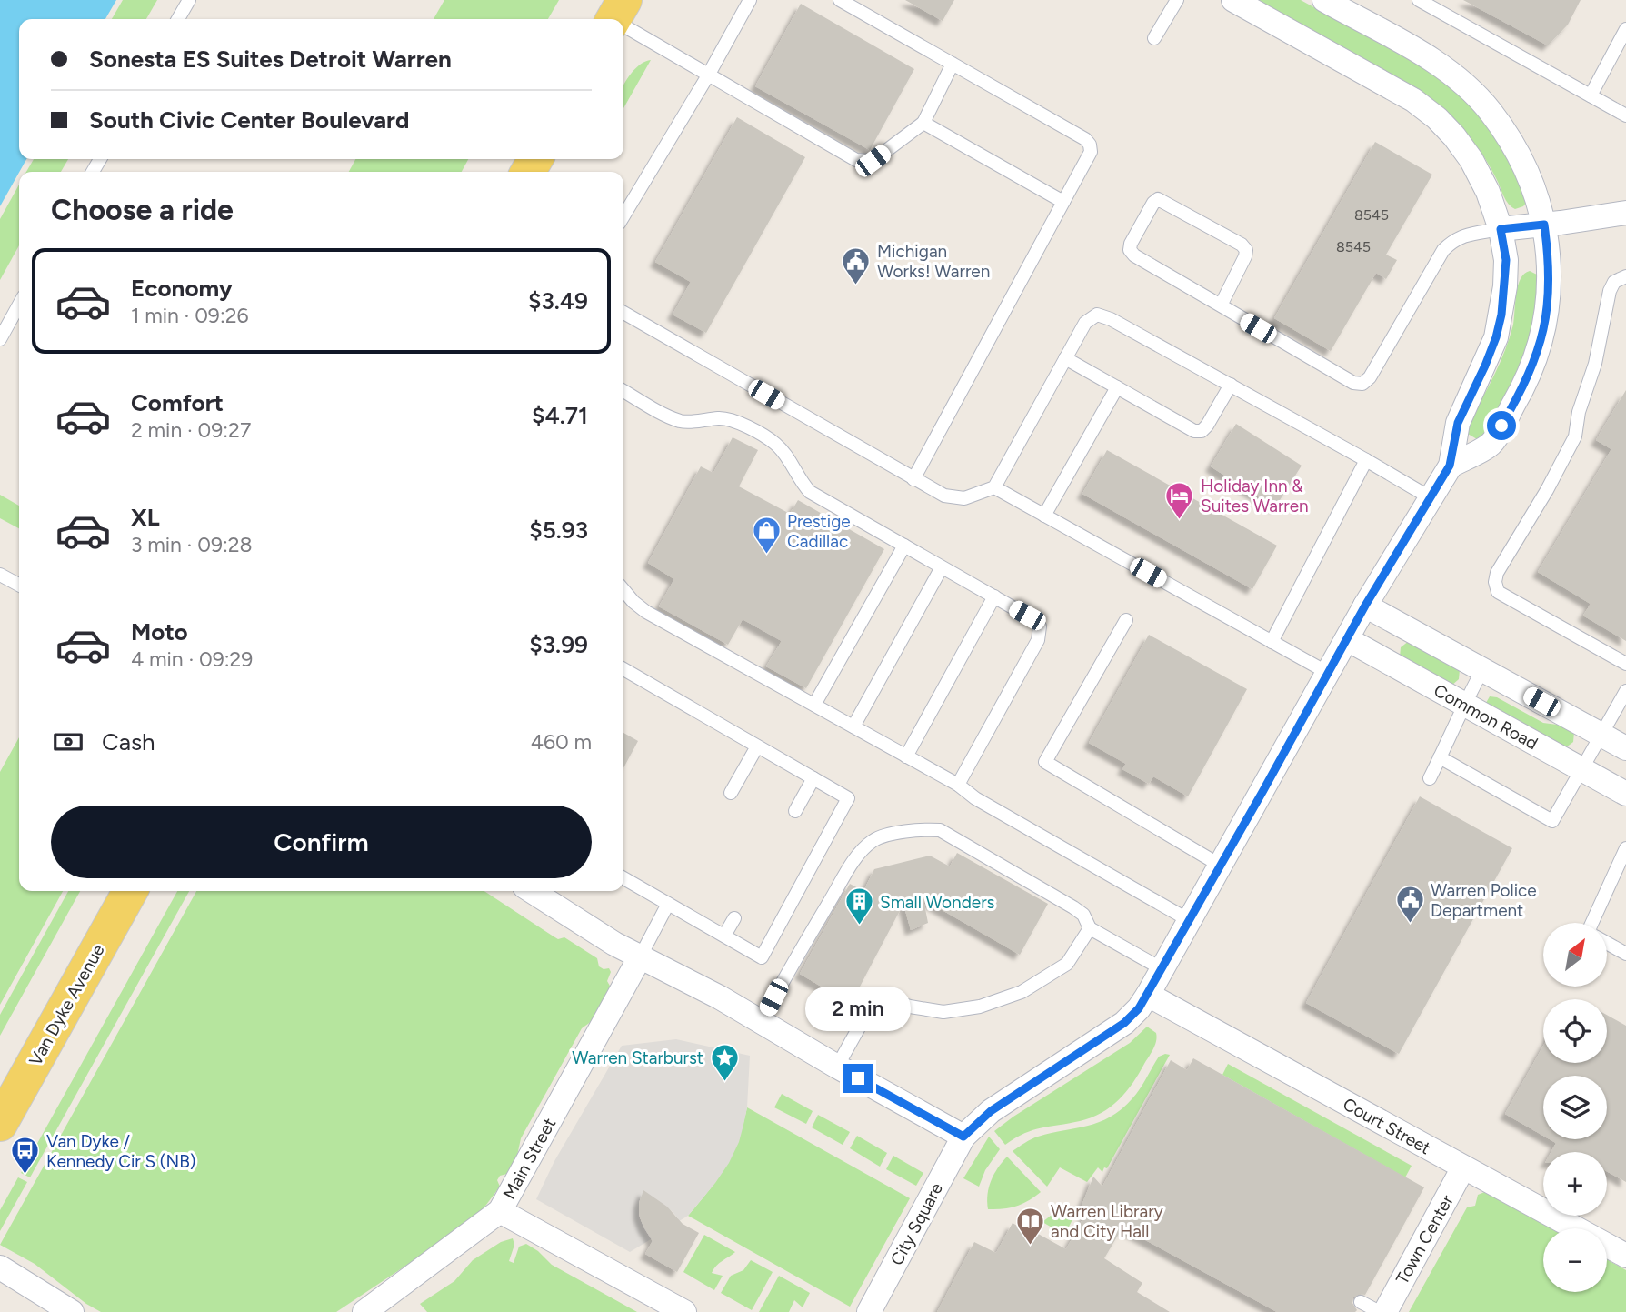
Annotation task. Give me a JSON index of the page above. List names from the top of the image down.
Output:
{
  "streets": {
    "main road": ["Van Dyke Avenue"],
    "street": [
      "Common Road",
      "Court Street",
      "Main Street",
      "City Square",
      "Town Center"
    ]
  },
  "crossings": [
    ["Common Road", "City Square"],
    ["Court Street", "City Square"],
    ["Court Street", "Town Center"]
  ],
  "places": {
    "public building": ["Michigan Works! Warren", "Warren Police Department"],
    "hotel": ["Holiday Inn & Suites Warren"],
    "shop": ["Prestige Cadillac"],
    "building": ["Small Wonders"],
    "place": ["Warren Starburst"],
    "bus stop": ["Van Dyke / Kennedy Cir S (NB)"],
    "library": ["Warren Library and City Hall"]
  },
  "house_numbers": ["8545", "8545"],
  "north": "top right",
  "page": {
    "banner": ["Sonesta ES Suites Detroit Warren", "South Civic Center Boulevard"],
    "heading": "Choose a ride",
    "list": [
      {
        "name": "Economy",
        "note": "1 min · 09:26",
        "value": "$3.49"
      },
      {
        "name": "Comfort",
        "note": "2 min · 09:27",
        "value": "$4.71"
      },
      {
        "name": "XL",
        "note": "3 min · 09:28",
        "value": "$5.93"
      },
      {
        "name": "Moto",
        "note": "4 min · 09:29",
        "value": "$3.99"
      }
    ],
    "pay": ["Cash", "460 m"],
    "buttons": "Confirm",
    "map_buttons": ["+", "−"],
    "bubble": "2 min"
  }
}
